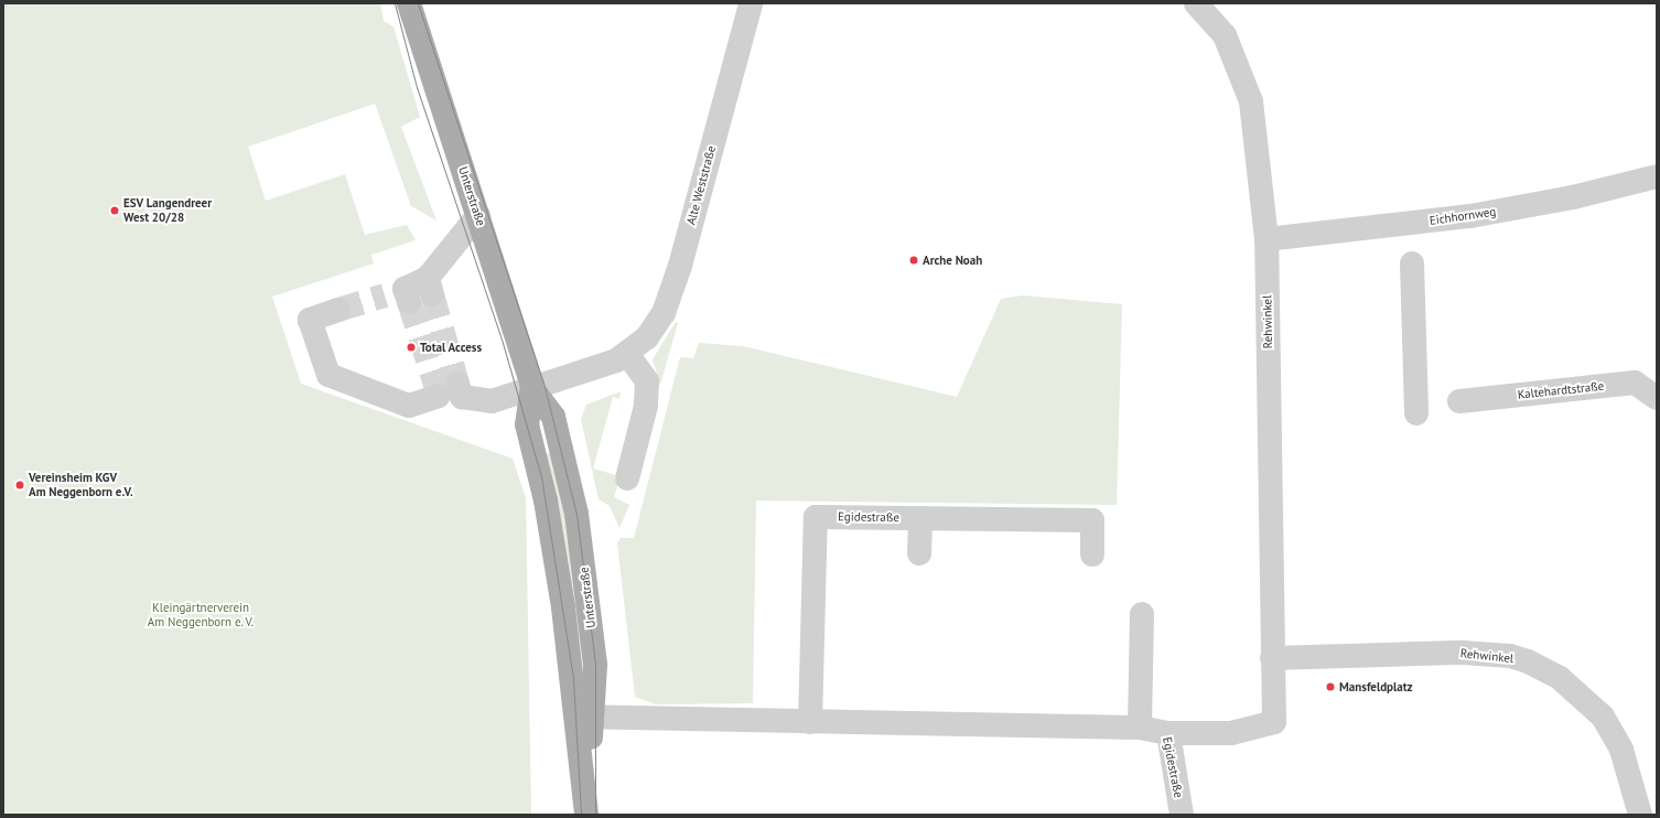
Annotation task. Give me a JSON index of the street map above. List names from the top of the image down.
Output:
{
  "streets": {
    "main road": ["Unterstraße"],
    "street": [
      "Alte Weststraße",
      "Eichhornweg",
      "Rehwinkel",
      "Kaltehardtstraße",
      "Egidestraße"
    ]
  },
  "crossings": [
    ["Alte Weststraße", "Unterstraße"],
    ["Unterstraße", "Egidestraße"],
    ["Eichhornweg", "Rehwinkel"],
    ["Rehwinkel", "Egidestraße"]
  ],
  "parks": ["Kleingärtnerverein Am Neggenborn e. V."],
  "places": [
    "ESV Langendreer West 20/28",
    "Arche Noah",
    "Total Access",
    "Vereinsheim KGV Am Neggenborn e.V.",
    "Mansfeldplatz"
  ]
}
